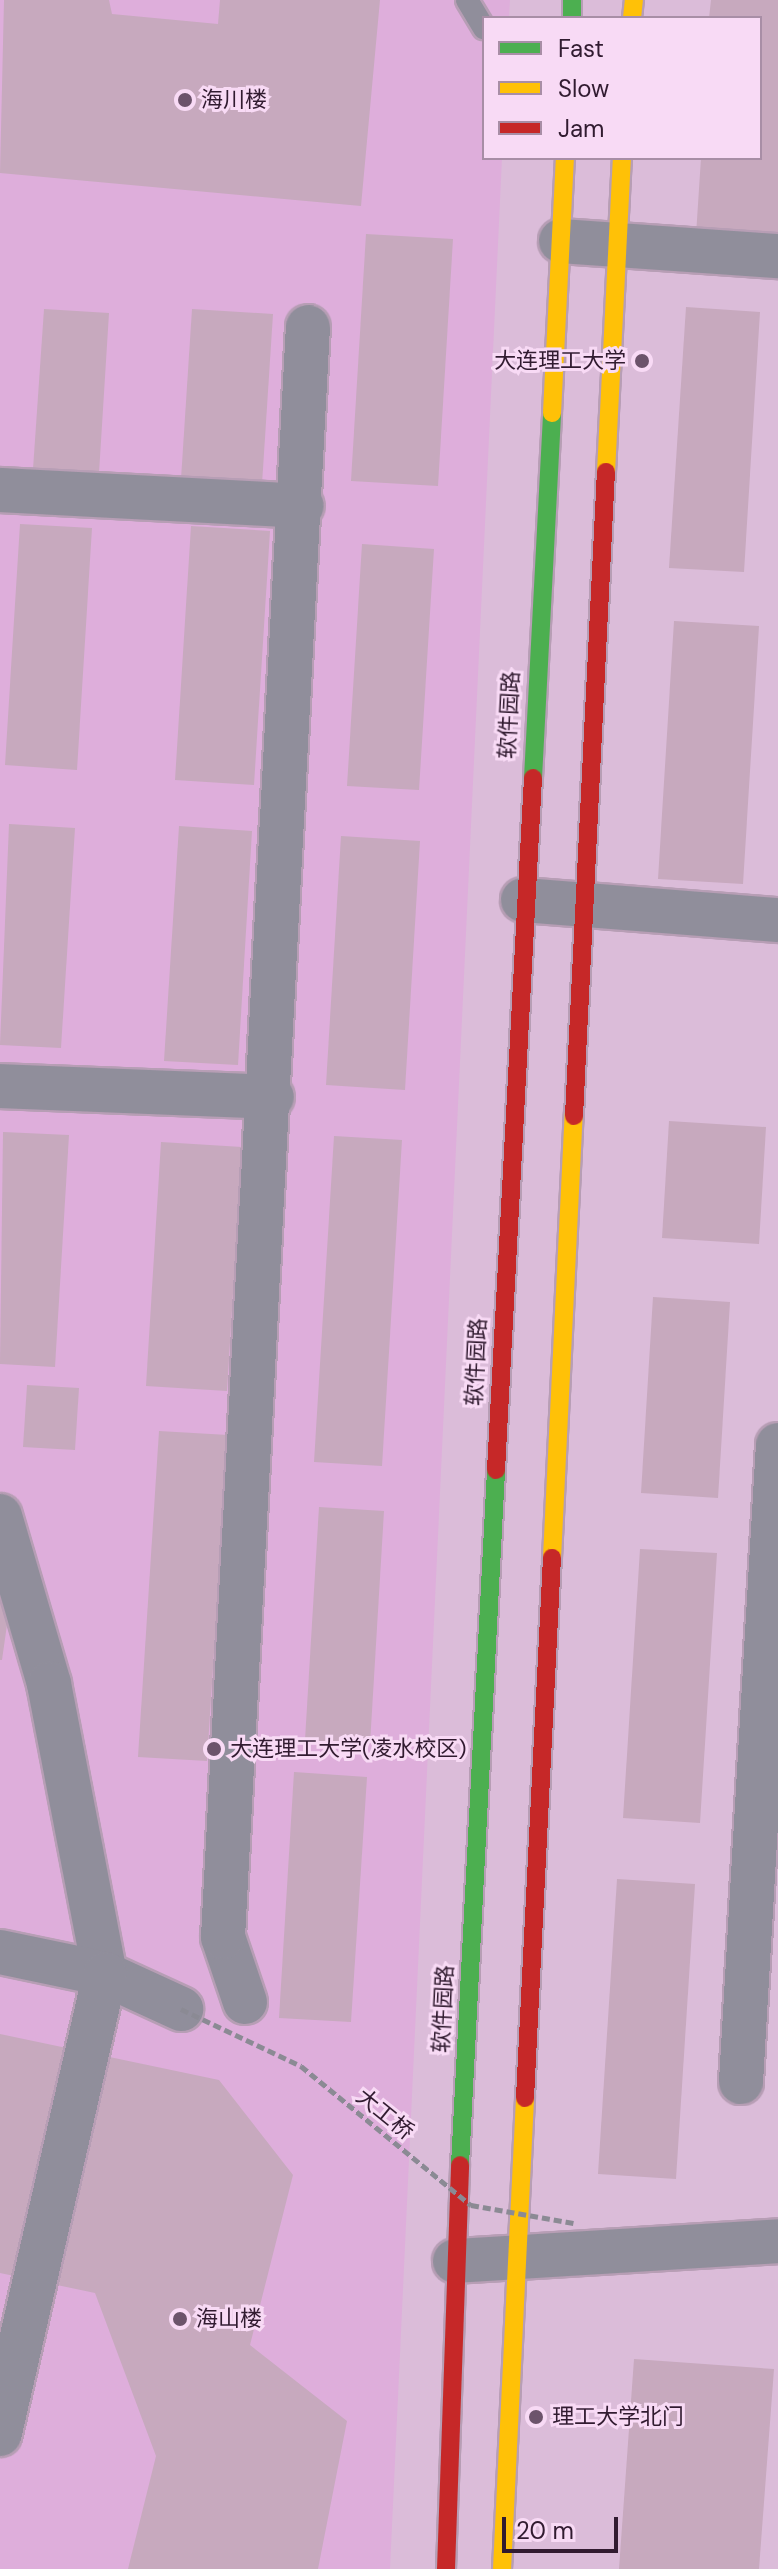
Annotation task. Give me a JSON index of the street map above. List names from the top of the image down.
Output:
{
  "streets": {
    "main road": ["软件园路"],
    "path": ["大工桥"]
  },
  "places": [
    "海川楼",
    "大连理工大学",
    "大连理工大学(凌水校区)",
    "海山楼",
    "理工大学北门"
  ],
  "legend": ["Fast", "Slow", "Jam"],
  "scale_bar": "20 m"
}
